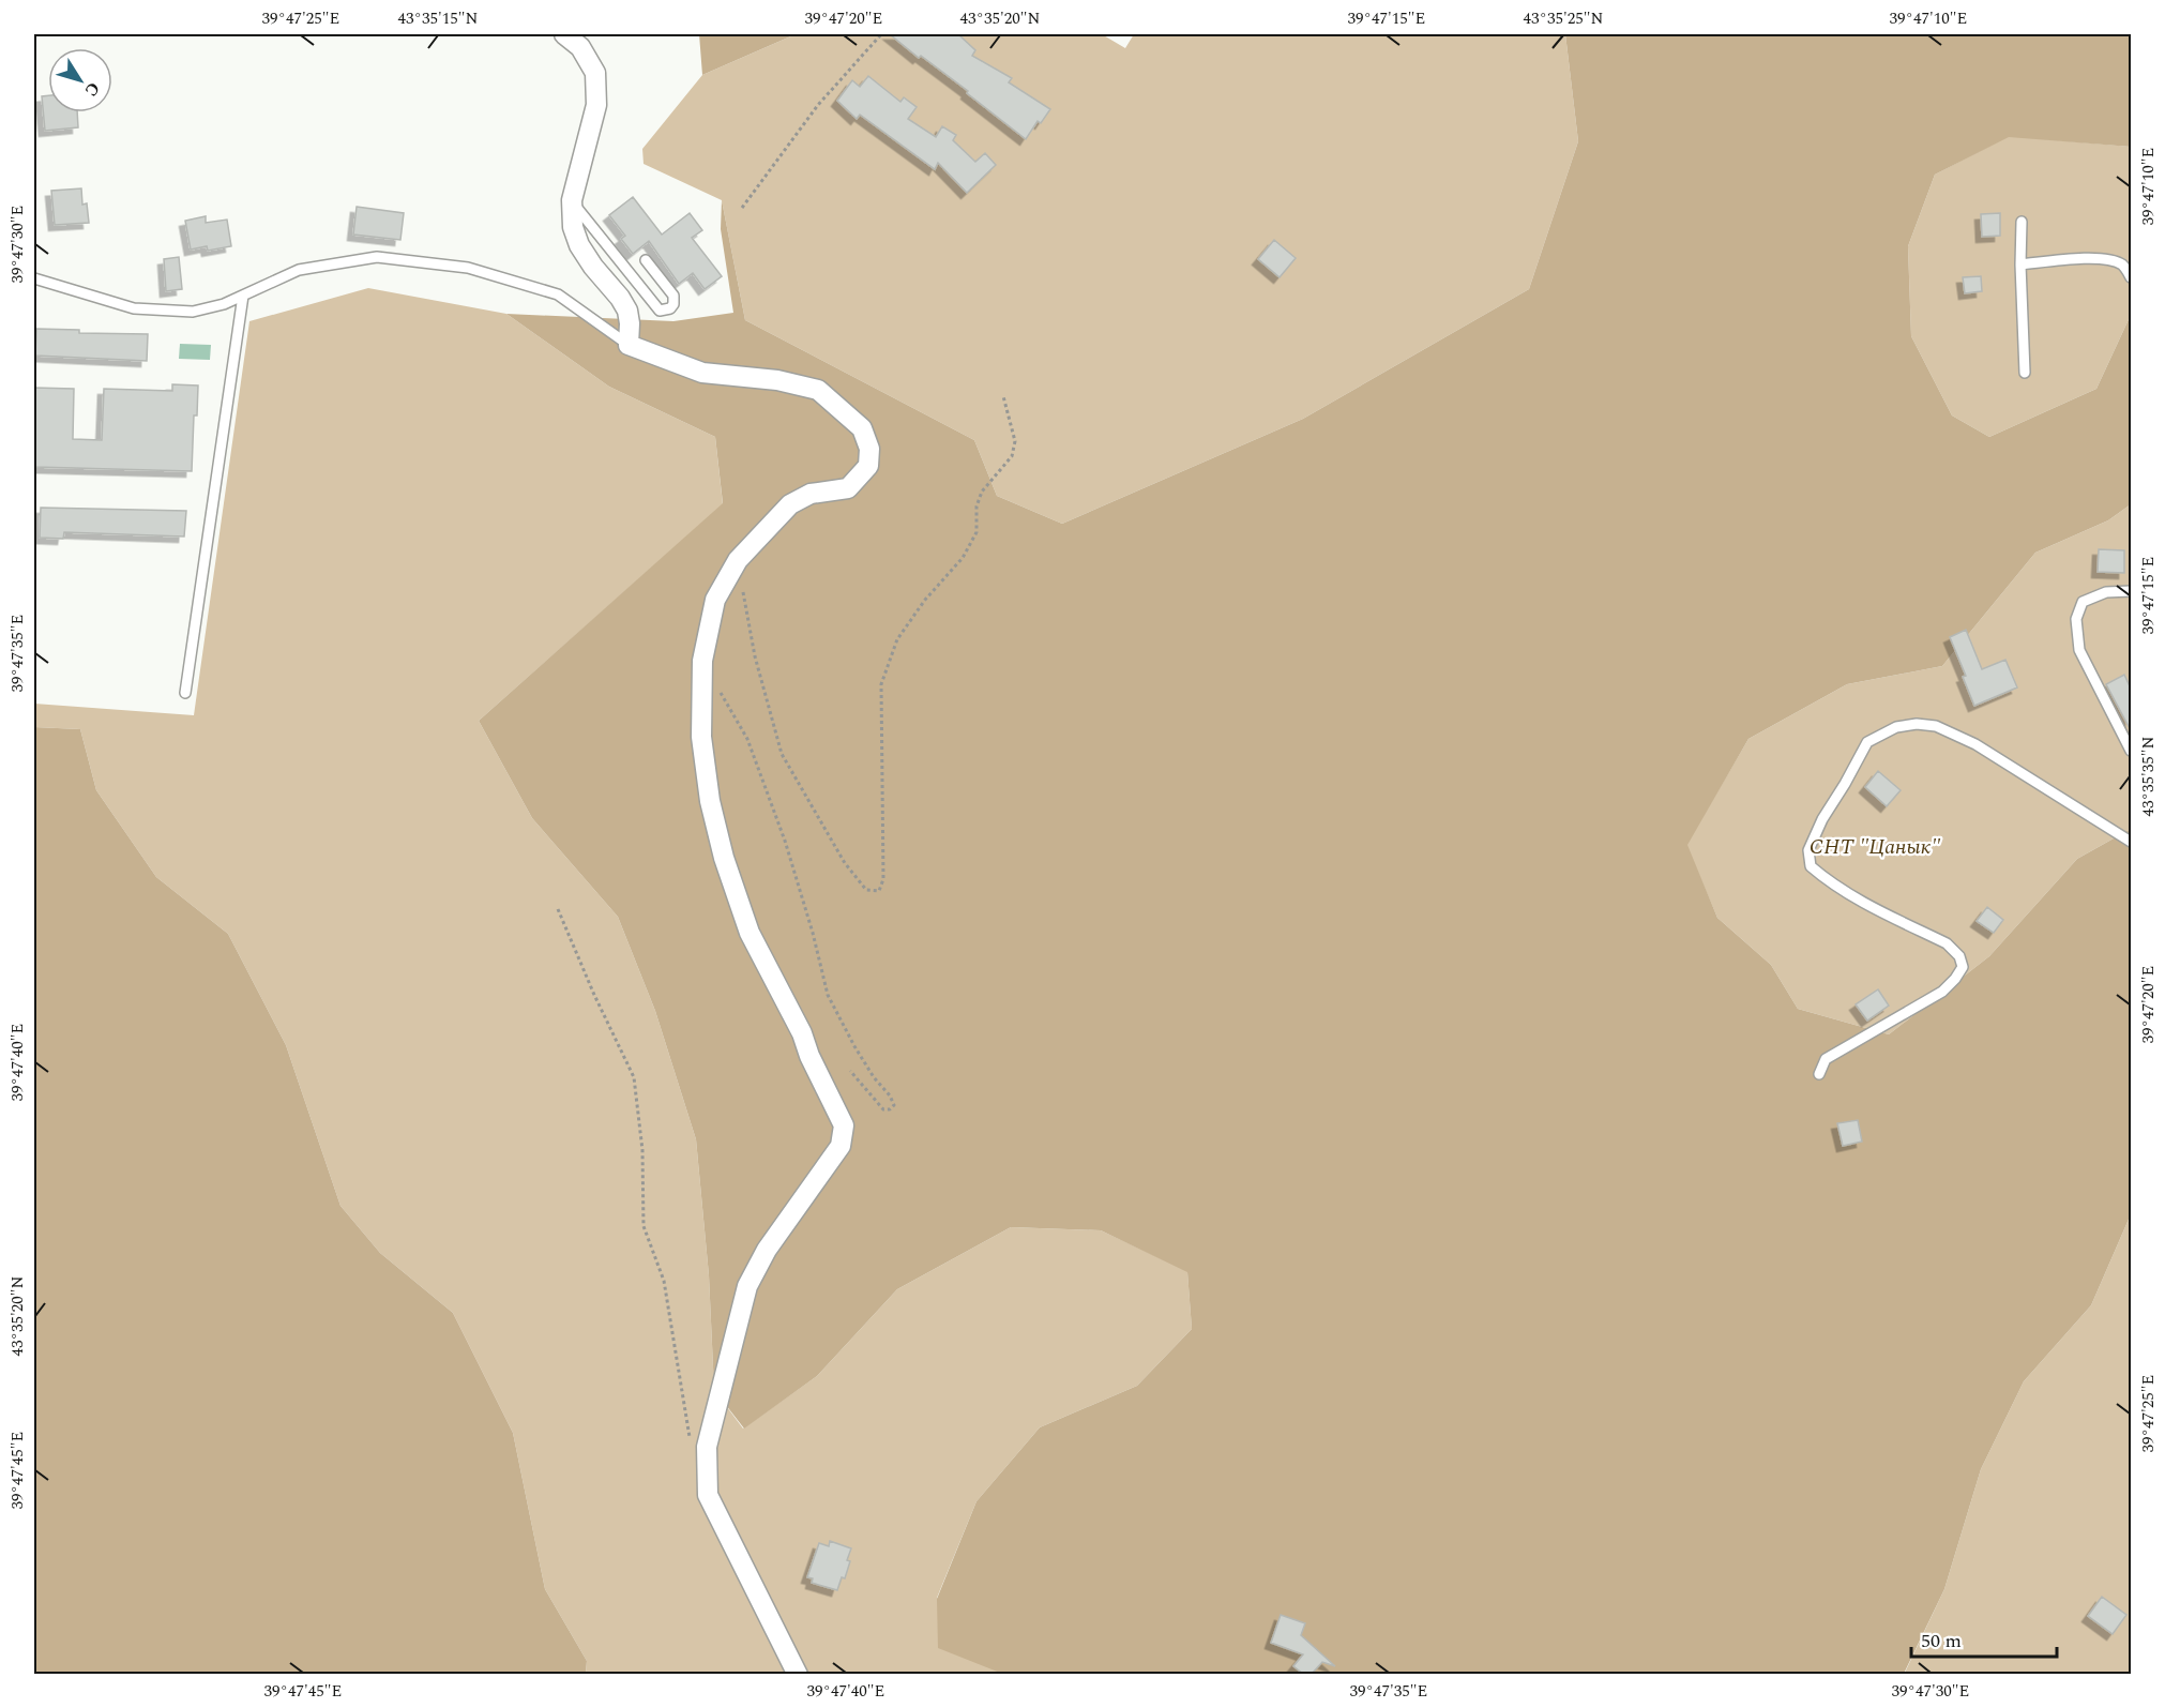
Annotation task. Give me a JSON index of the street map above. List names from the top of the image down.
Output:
{
  "parks": ["СНТ \"Цанык\""],
  "scale_bar": "50 m",
  "north": "bottom right",
  "coordinates": [
    "39°47'25\"E",
    "43°35'15\"N",
    "39°47'20\"E",
    "43°35'20\"N",
    "39°47'15\"E",
    "43°35'25\"N",
    "39°47'10\"E",
    "39°47'30\"E",
    "39°47'35\"E",
    "43°35'35\"N",
    "39°47'40\"E",
    "39°47'45\"E"
  ]
}
